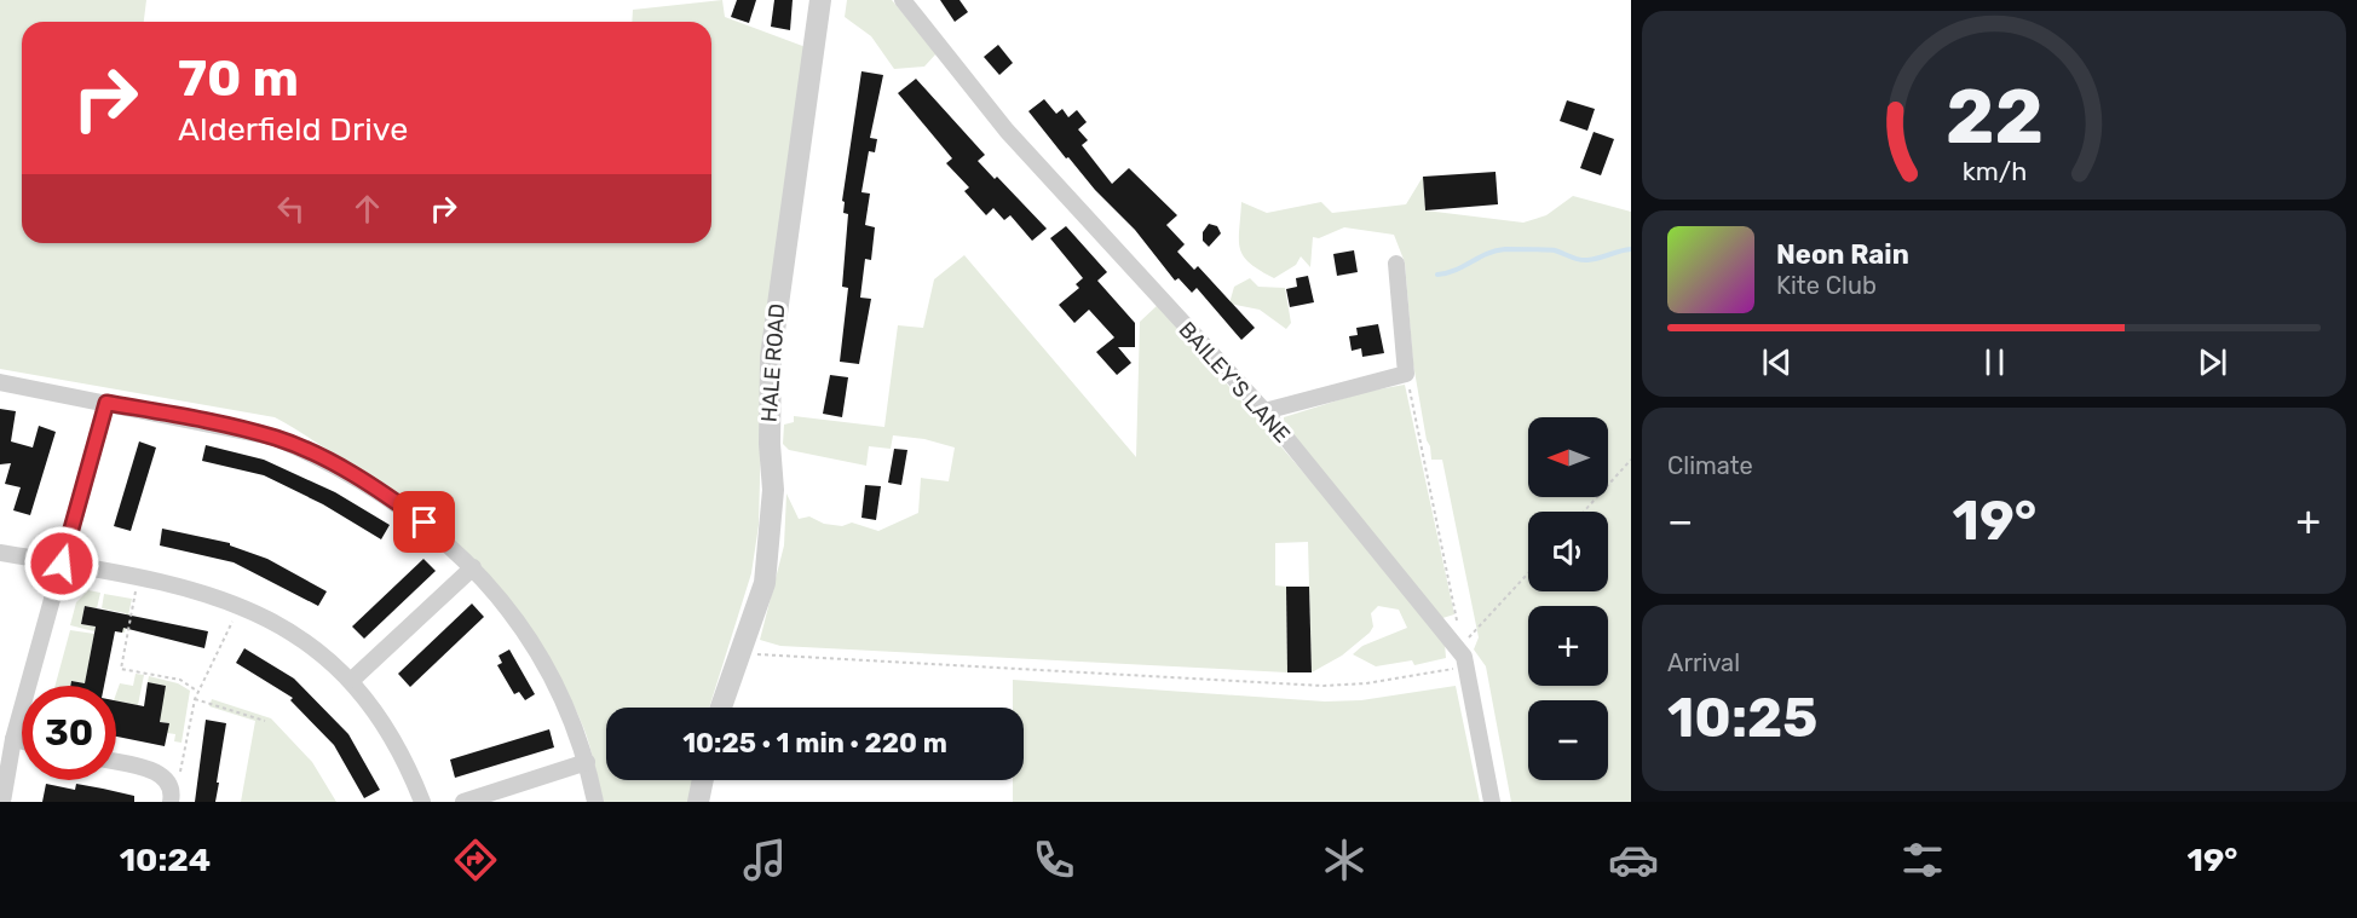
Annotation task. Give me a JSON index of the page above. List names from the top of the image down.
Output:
{
  "streets": {
    "street": ["HALE ROAD", "BAILEY'S LANE"]
  },
  "north": "left",
  "page": {
    "turn": ["70 m", "Alderfield Drive"],
    "song": ["Neon Rain", "Kite Club"],
    "tile": [
      "Climate",
      ["Arrival", "10:25"]
    ],
    "map_buttons": ["+", "−"],
    "heat": ["−", "19°", "+"],
    "limit": "30",
    "trip": "10:25 · 1 min · 220 m",
    "tabs": ["10:24", "19°"],
    "gauge": ["22", "km/h"]
  }
}
